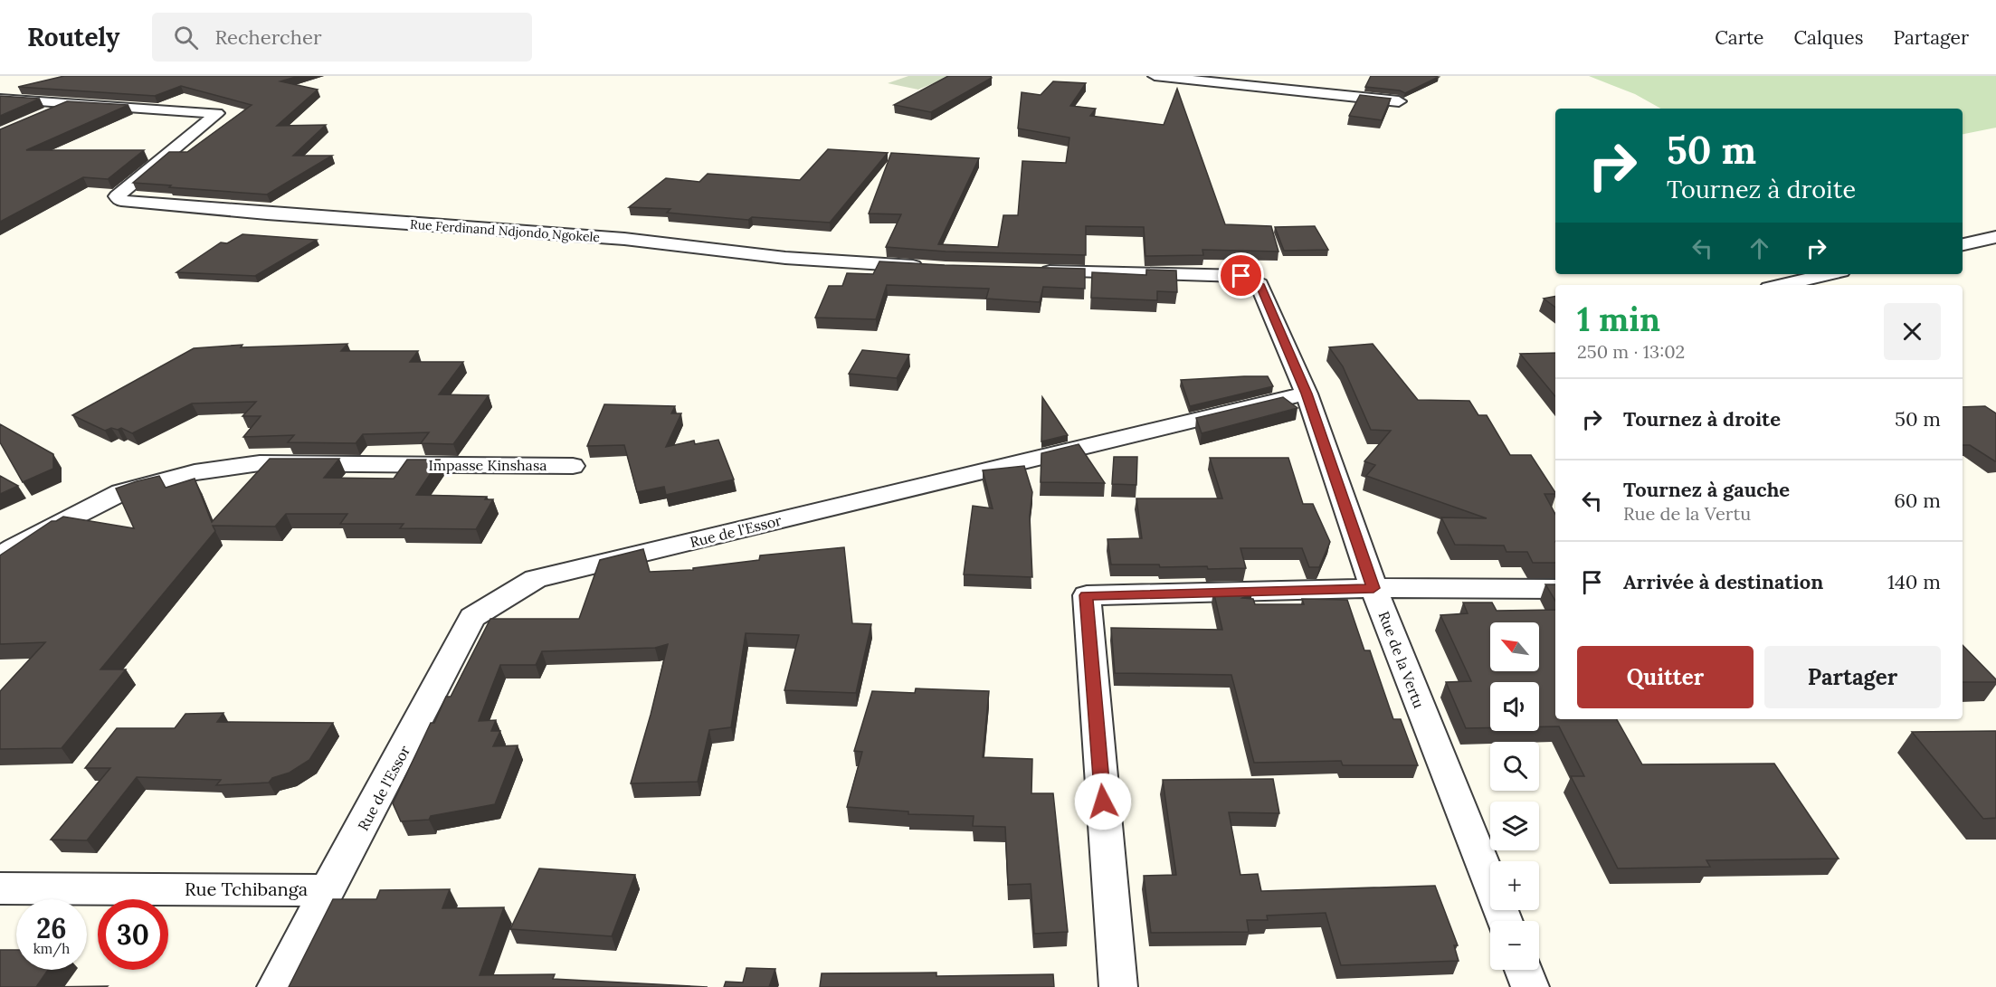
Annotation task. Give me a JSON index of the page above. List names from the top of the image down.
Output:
{
  "streets": {
    "street": [
      "Rue Ferdinand Ndjondo Ngokele",
      "Impasse Kinshasa",
      "Rue de l'Essor",
      "Rue de la Vertu",
      "Rue Tchibanga"
    ]
  },
  "crossings": [
    ["Rue de l'Essor", "Rue de la Vertu"],
    ["Rue de l'Essor", "Rue Tchibanga"]
  ],
  "north": "top left",
  "page": {
    "header": "Routely",
    "search": "Rechercher",
    "nav": ["Carte", "Calques", "Partager"],
    "turn": ["50 m", "Tournez à droite"],
    "heading": ["1 min", "250 m · 13:02"],
    "list": [
      {
        "name": "Tournez à droite",
        "value": "50 m"
      },
      {
        "name": "Tournez à gauche",
        "note": "Rue de la Vertu",
        "value": "60 m"
      },
      {
        "name": "Arrivée à destination",
        "value": "140 m"
      }
    ],
    "map_buttons": ["+", "−"],
    "buttons": ["Quitter", "Partager"],
    "speed": "26 km/h",
    "limit": "30"
  }
}
